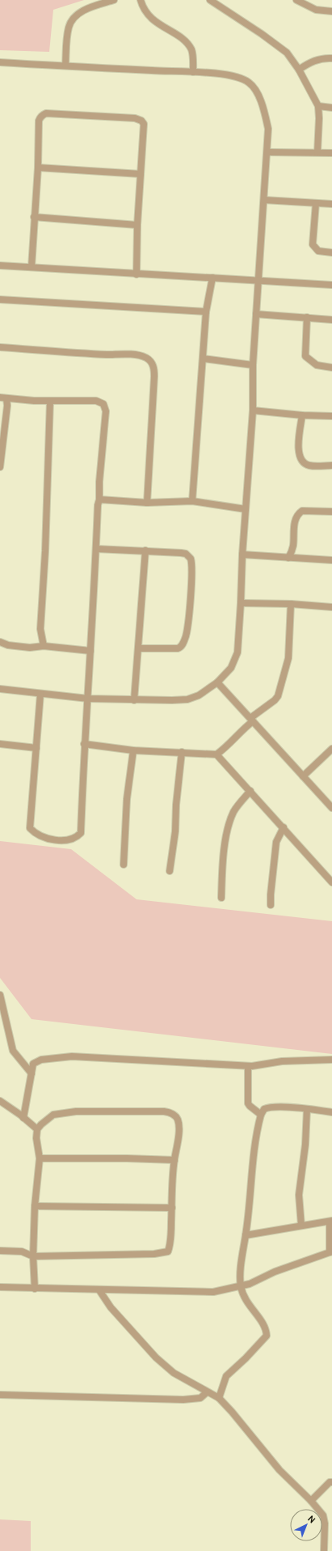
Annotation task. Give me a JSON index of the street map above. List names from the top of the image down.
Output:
{
  "north": "top right"
}
